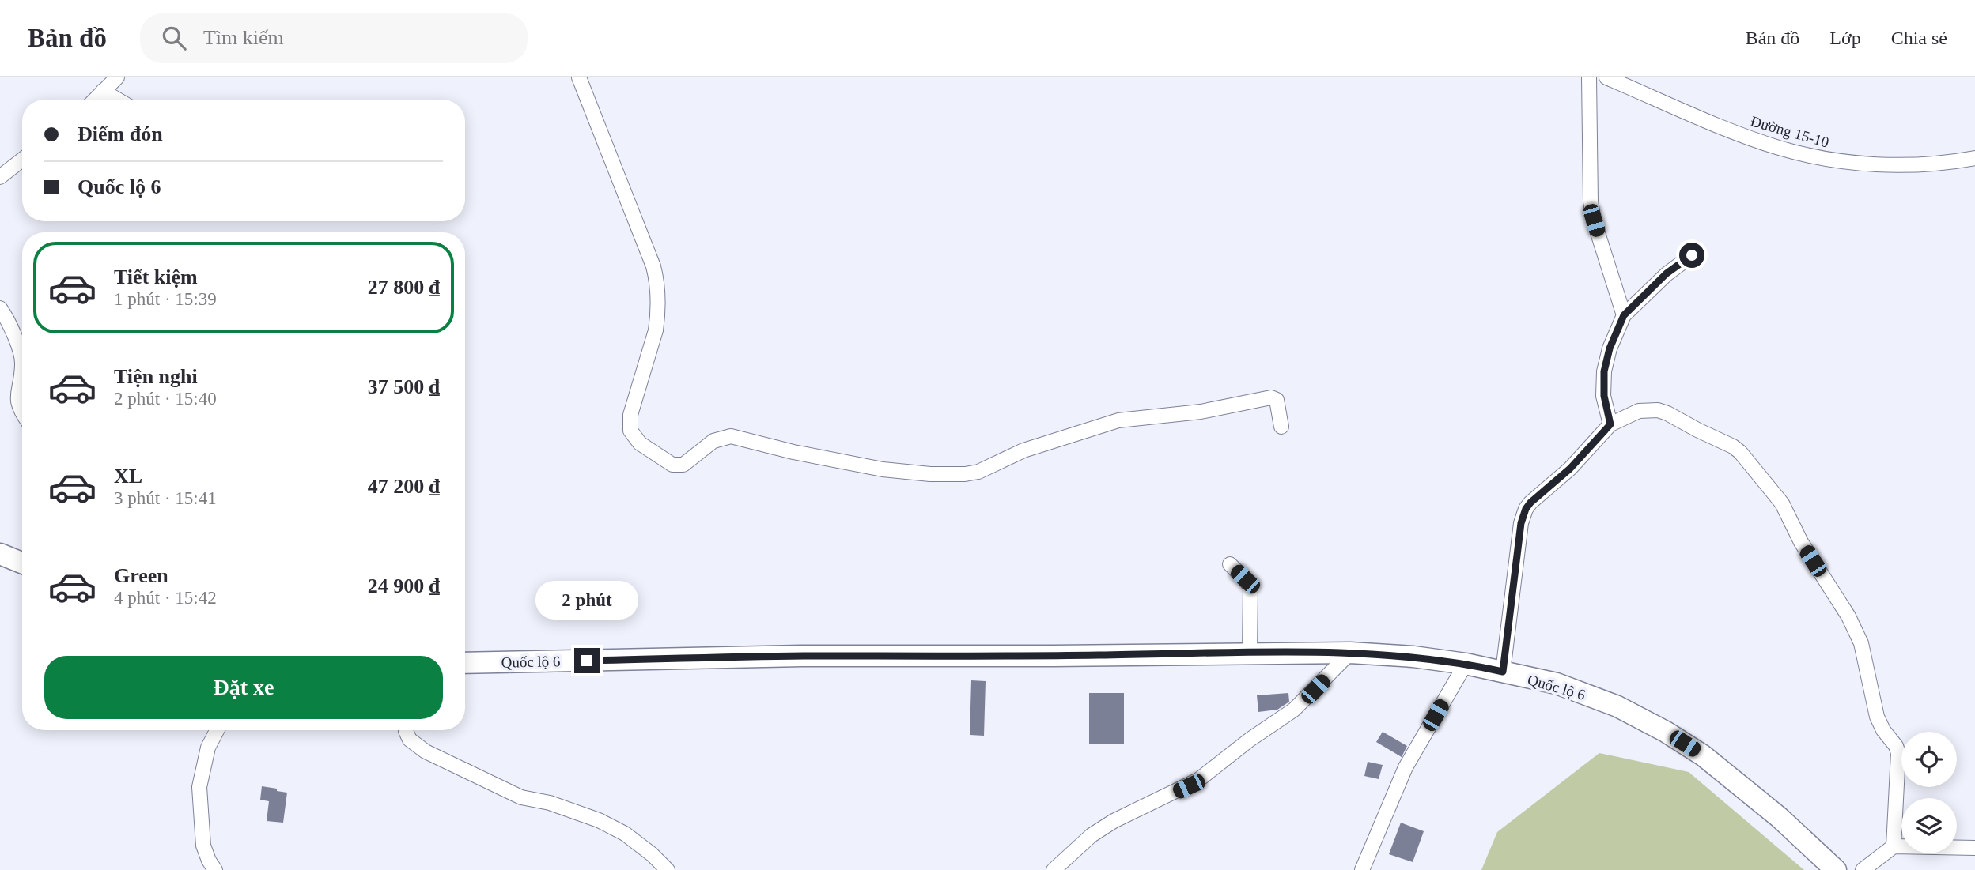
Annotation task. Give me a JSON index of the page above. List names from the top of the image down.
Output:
{
  "streets": {
    "highway": ["Quốc lộ 6"],
    "street": ["Đường 15-10"]
  },
  "page": {
    "header": "Bản đồ",
    "search": "Tìm kiếm",
    "nav": ["Bản đồ", "Lớp", "Chia sẻ"],
    "banner": ["Điểm đón", "Quốc lộ 6"],
    "list": [
      {
        "name": "Tiết kiệm",
        "note": "1 phút · 15:39",
        "value": "27 800 ₫"
      },
      {
        "name": "Tiện nghi",
        "note": "2 phút · 15:40",
        "value": "37 500 ₫"
      },
      {
        "name": "XL",
        "note": "3 phút · 15:41",
        "value": "47 200 ₫"
      },
      {
        "name": "Green",
        "note": "4 phút · 15:42",
        "value": "24 900 ₫"
      }
    ],
    "bubble": "2 phút",
    "buttons": "Đặt xe"
  }
}
